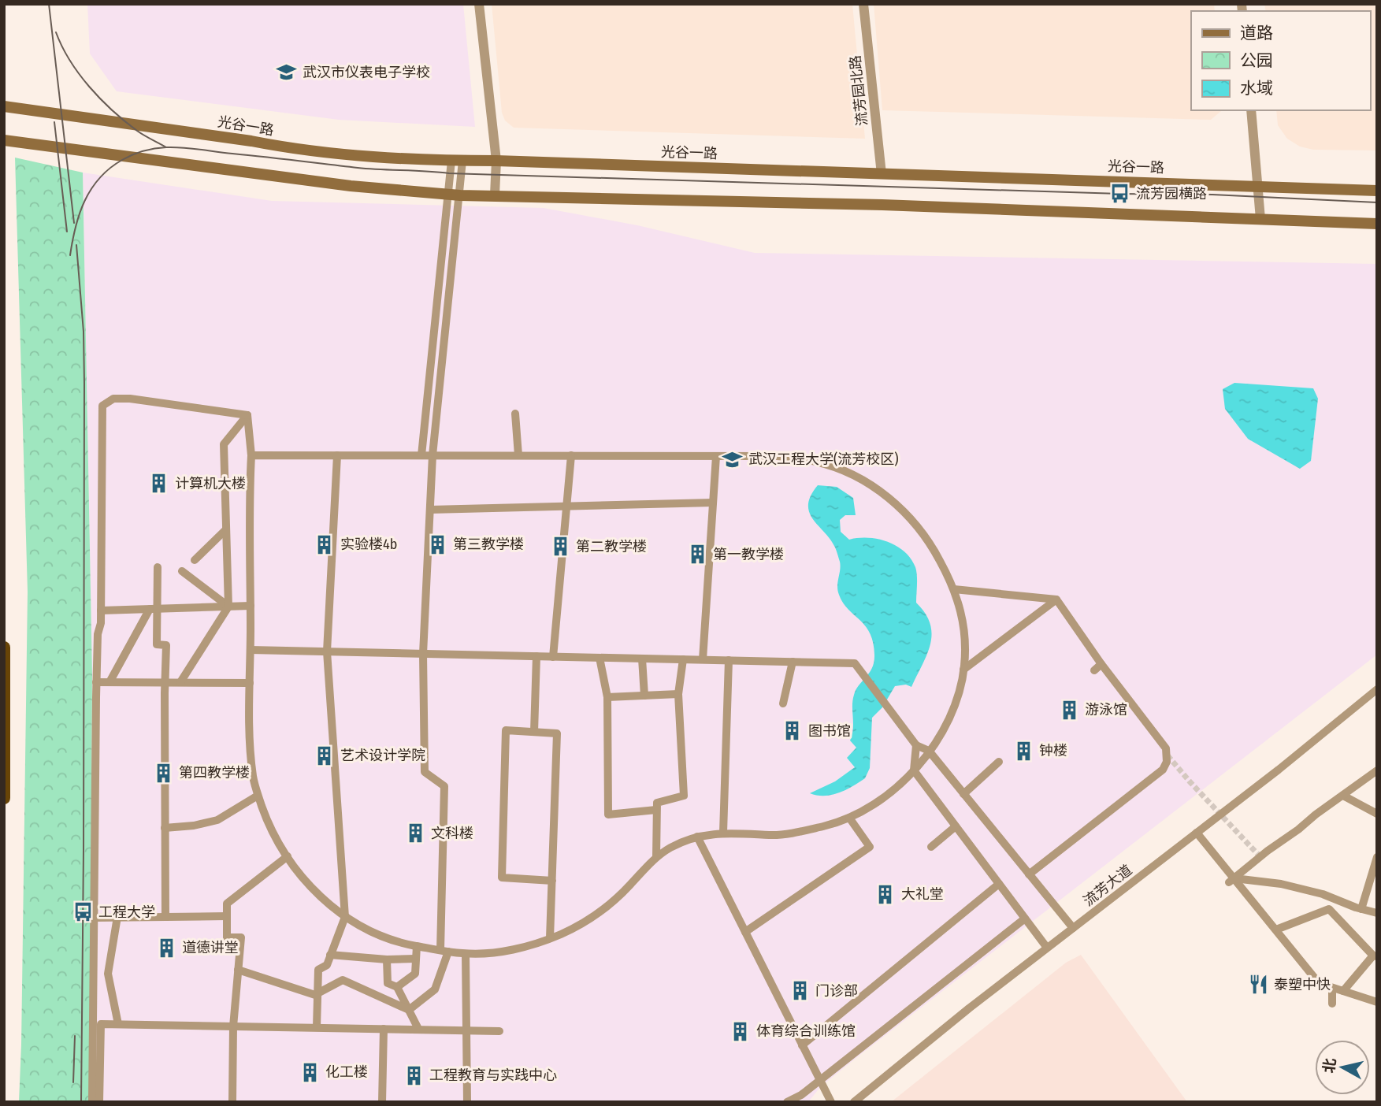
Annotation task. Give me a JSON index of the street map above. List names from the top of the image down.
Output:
{
  "streets": {
    "main road": ["光谷一路"],
    "street": ["流芳园北路", "流芳大道"]
  },
  "crossings": [
    ["流芳园北路", "光谷一路"]
  ],
  "places": {
    "school or university": ["武汉市仪表电子学校", "武汉工程大学(流芳校区)"],
    "bus stop": ["流芳园横路", "工程大学"],
    "building": [
      "计算机大楼",
      "实验楼4b",
      "第三教学楼",
      "第二教学楼",
      "第一教学楼",
      "游泳馆",
      "图书馆",
      "钟楼",
      "艺术设计学院",
      "第四教学楼",
      "文科楼",
      "大礼堂",
      "道德讲堂",
      "门诊部",
      "体育综合训练馆",
      "化工楼",
      "工程教育与实践中心"
    ],
    "restaurant": ["泰塑中快"]
  },
  "legend": ["道路", "公园", "水域"],
  "north": "left"
}
